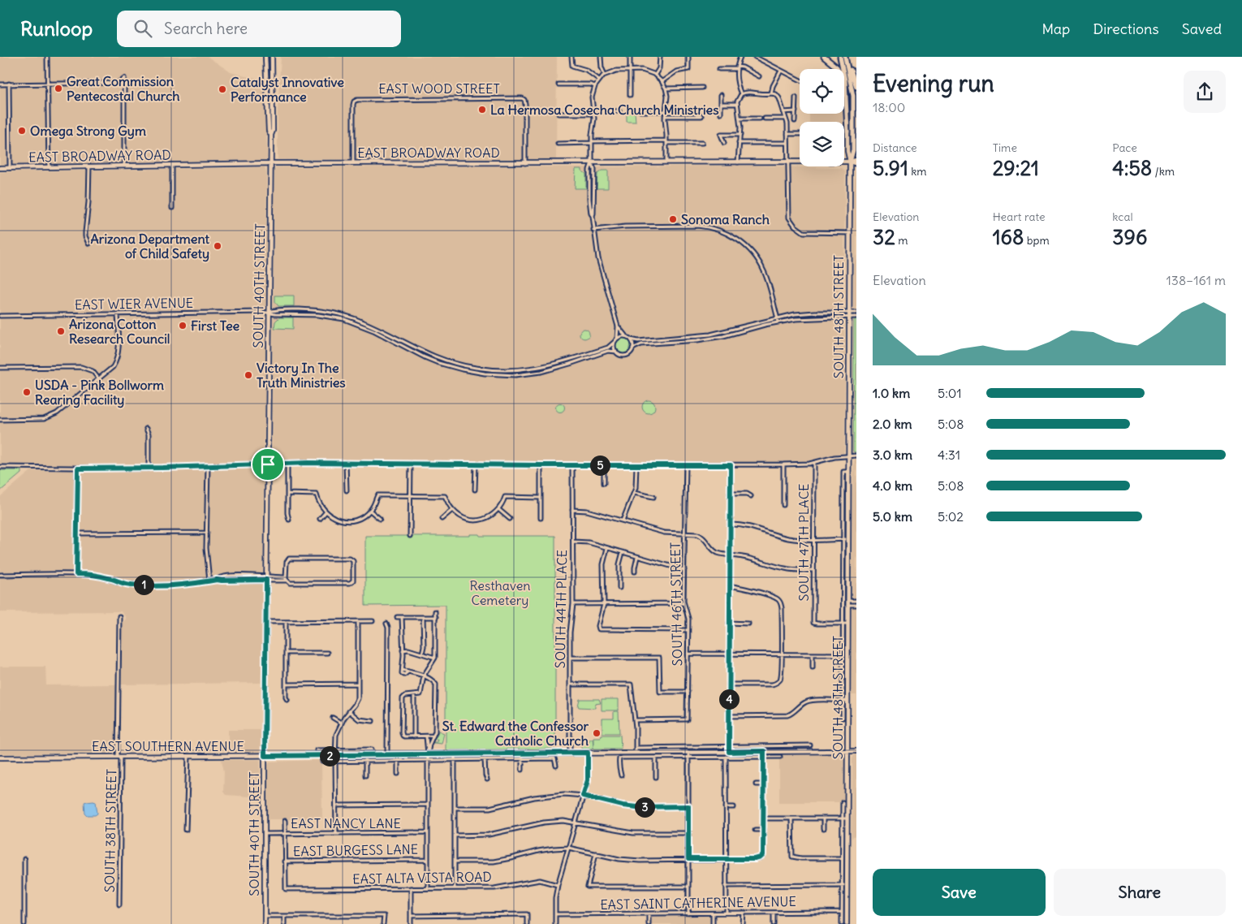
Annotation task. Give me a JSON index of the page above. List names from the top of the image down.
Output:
{
  "streets": {
    "highway": ["SOUTH 48TH STREET"],
    "main road": ["EAST BROADWAY ROAD", "SOUTH 40TH STREET", "EAST SOUTHERN AVENUE"],
    "street": [
      "EAST WOOD STREET",
      "EAST WIER AVENUE",
      "SOUTH 47TH PLACE",
      "SOUTH 46TH STREET",
      "SOUTH 44TH PLACE",
      "EAST NANCY LANE",
      "SOUTH 38TH STREET",
      "EAST BURGESS LANE",
      "EAST ALTA VISTA ROAD",
      "EAST SAINT CATHERINE AVENUE"
    ]
  },
  "crossings": [
    ["EAST WOOD STREET", "EAST BROADWAY ROAD"],
    ["EAST BROADWAY ROAD", "SOUTH 40TH STREET"],
    ["EAST BROADWAY ROAD", "SOUTH 48TH STREET"],
    ["SOUTH 40TH STREET", "EAST WIER AVENUE"],
    ["SOUTH 40TH STREET", "EAST SOUTHERN AVENUE"],
    ["SOUTH 40TH STREET", "EAST NANCY LANE"],
    ["SOUTH 48TH STREET", "SOUTH 47TH PLACE"],
    ["SOUTH 48TH STREET", "EAST SOUTHERN AVENUE"],
    ["SOUTH 48TH STREET", "EAST SAINT CATHERINE AVENUE"],
    ["SOUTH 44TH PLACE", "EAST SOUTHERN AVENUE"],
    ["EAST SOUTHERN AVENUE", "SOUTH 38TH STREET"],
    ["EAST BURGESS LANE", "EAST ALTA VISTA ROAD"]
  ],
  "parks": ["Resthaven Cemetery"],
  "places": [
    "Great Commission Pentecostal Church",
    "Catalyst Innovative Performance",
    "La Hermosa Cosecha Church Ministries",
    "Omega Strong Gym",
    "Sonoma Ranch",
    "Arizona Department of Child Safety",
    "First Tee",
    "Arizona Cotton Research Council",
    "Victory In The Truth Ministries",
    "USDA - Pink Bollworm Rearing Facility",
    "St. Edward the Confessor Catholic Church"
  ],
  "page": {
    "header": "Runloop",
    "search": "Search here",
    "nav": ["Map", "Directions", "Saved"],
    "heading": ["Evening run", "18:00"],
    "stats": [
      ["Distance", "5.91 km"],
      ["Time", "29:21"],
      ["Pace", "4:58 /km"],
      ["Elevation", "32 m"],
      ["Heart rate", "168 bpm"],
      ["kcal", "396"]
    ],
    "chart": ["Elevation", "138–161 m"],
    "list": [
      {
        "name": "1.0 km",
        "note": "5:01"
      },
      {
        "name": "2.0 km",
        "note": "5:08"
      },
      {
        "name": "3.0 km",
        "note": "4:31"
      },
      {
        "name": "4.0 km",
        "note": "5:08"
      },
      {
        "name": "5.0 km",
        "note": "5:02"
      }
    ],
    "pins": [
      "5",
      "1",
      "4",
      "2",
      "3"
    ],
    "buttons": ["Save", "Share"]
  }
}
